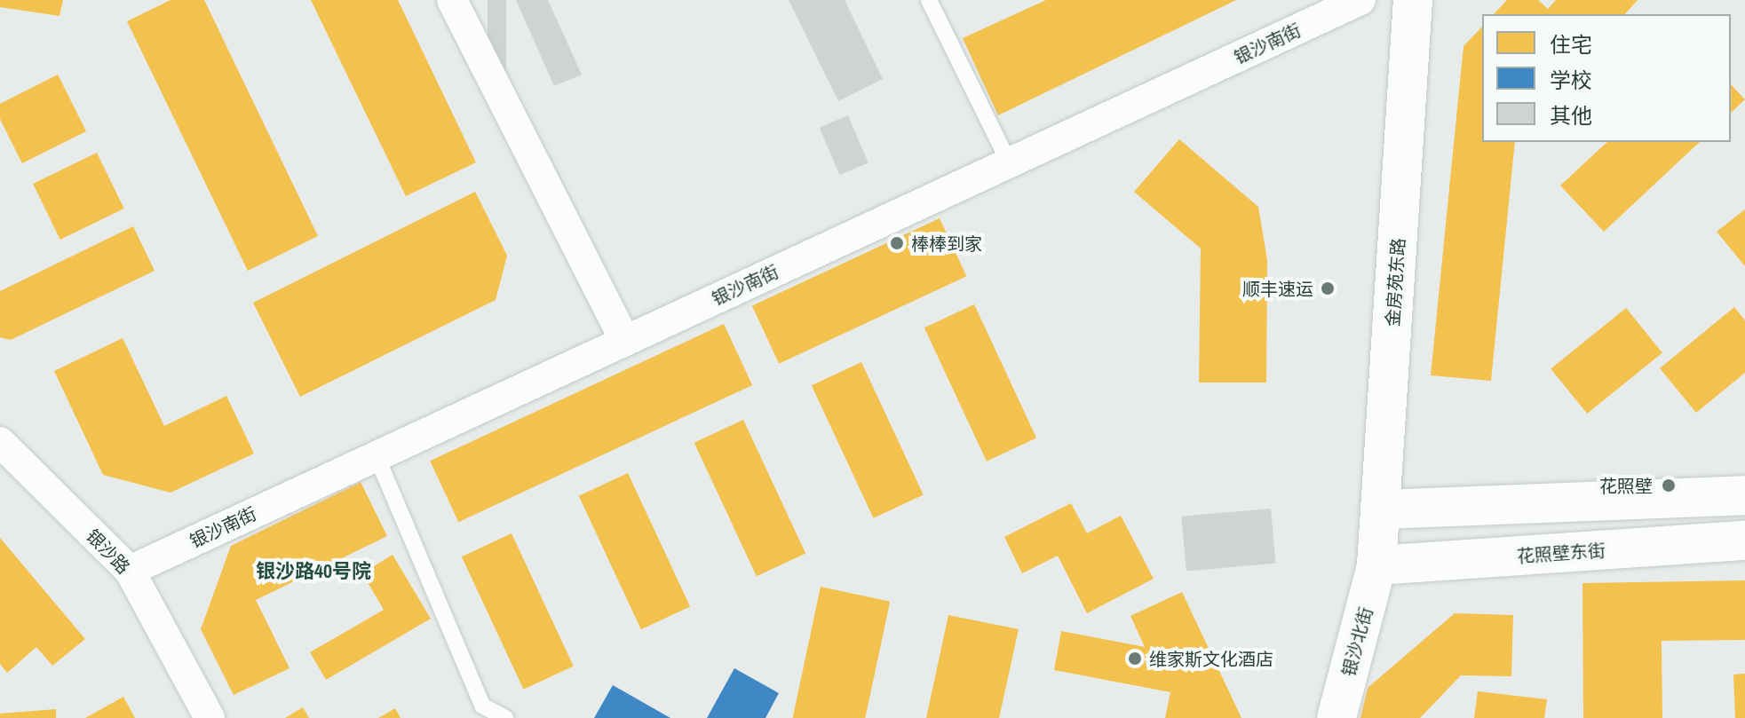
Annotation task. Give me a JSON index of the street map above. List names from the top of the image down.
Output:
{
  "streets": {
    "street": [
      "银沙南街",
      "金房苑东路",
      "银沙路",
      "花照壁东街",
      "银沙北街"
    ]
  },
  "crossings": [
    ["银沙南街", "银沙路"],
    ["金房苑东路", "花照壁东街"],
    ["金房苑东路", "银沙北街"],
    ["花照壁东街", "银沙北街"]
  ],
  "districts": ["银沙路40号院"],
  "places": [
    "棒棒到家",
    "顺丰速运",
    "花照壁",
    "维家斯文化酒店"
  ],
  "legend": ["住宅", "学校", "其他"]
}
